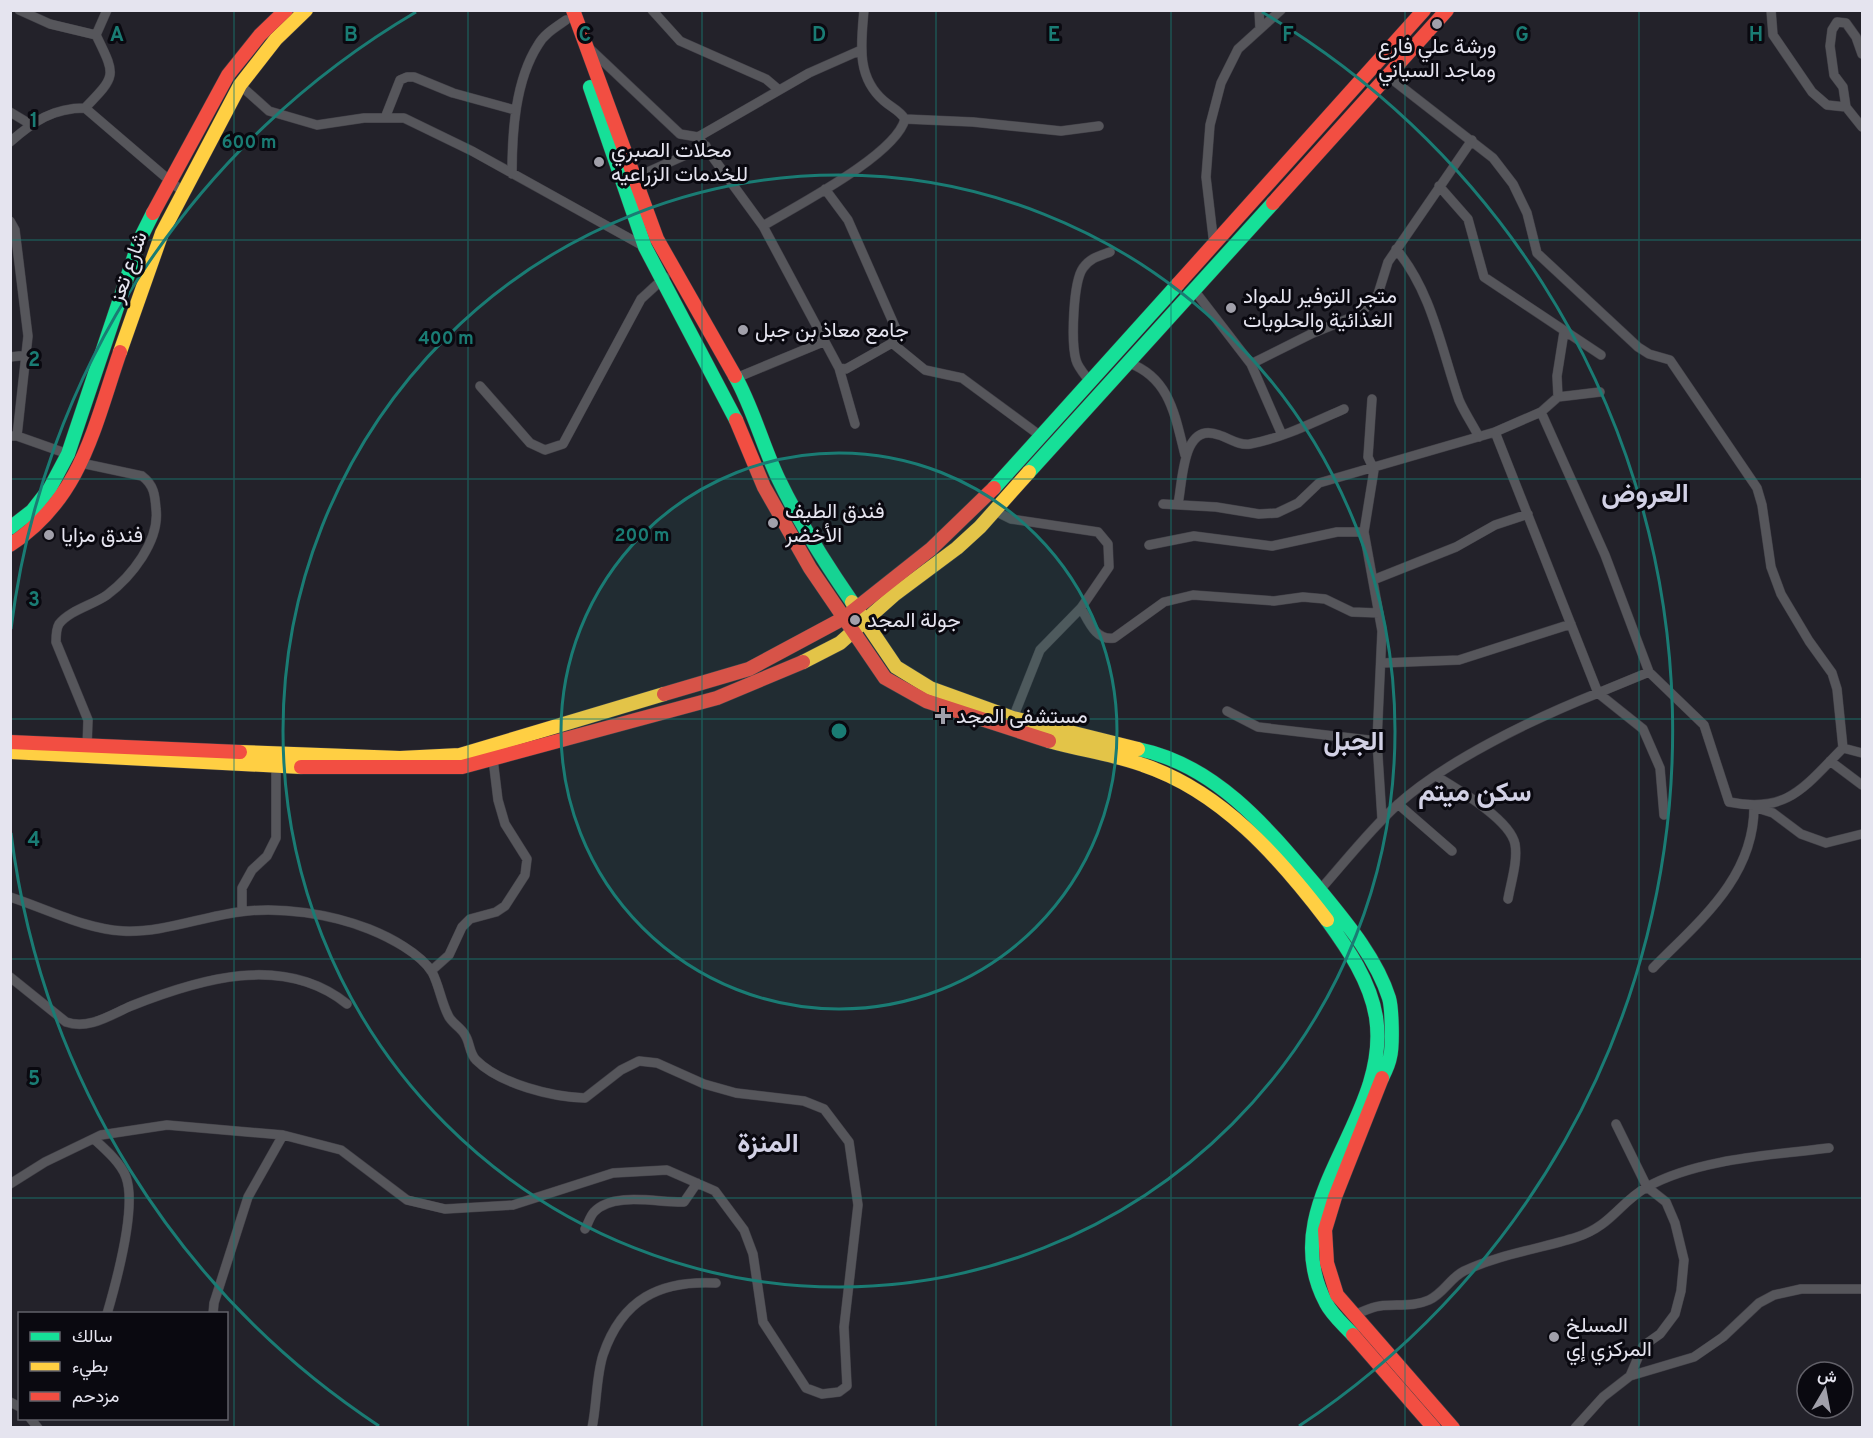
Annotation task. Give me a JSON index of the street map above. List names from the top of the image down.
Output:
{
  "streets": {
    "main road": ["شارع تعز"]
  },
  "districts": [
    "العروض",
    "الجبل",
    "سكن ميتم",
    "المنزة"
  ],
  "places": {
    "other": [
      "ورشة علي فارع وماجد السياني",
      "محلات الصبري للخدمات الزراعيه",
      "متجر التوفير للمواد الغذائية والحلويات",
      "جامع معاذ بن جبل",
      "فندق الطيف الأخضر",
      "فندق مزايا",
      "جولة المجد",
      "المسلخ المركزي إي"
    ],
    "health": ["مستشفى المجد"]
  },
  "legend": ["سالك", "بطيء", "مزدحم"],
  "north": "top",
  "grid": {
    "columns": [
      "A",
      "B",
      "C",
      "D",
      "E",
      "F",
      "G",
      "H"
    ],
    "rows": [
      "1",
      "2",
      "3",
      "4",
      "5"
    ]
  },
  "rings": ["600 m", "400 m", "200 m"]
}
